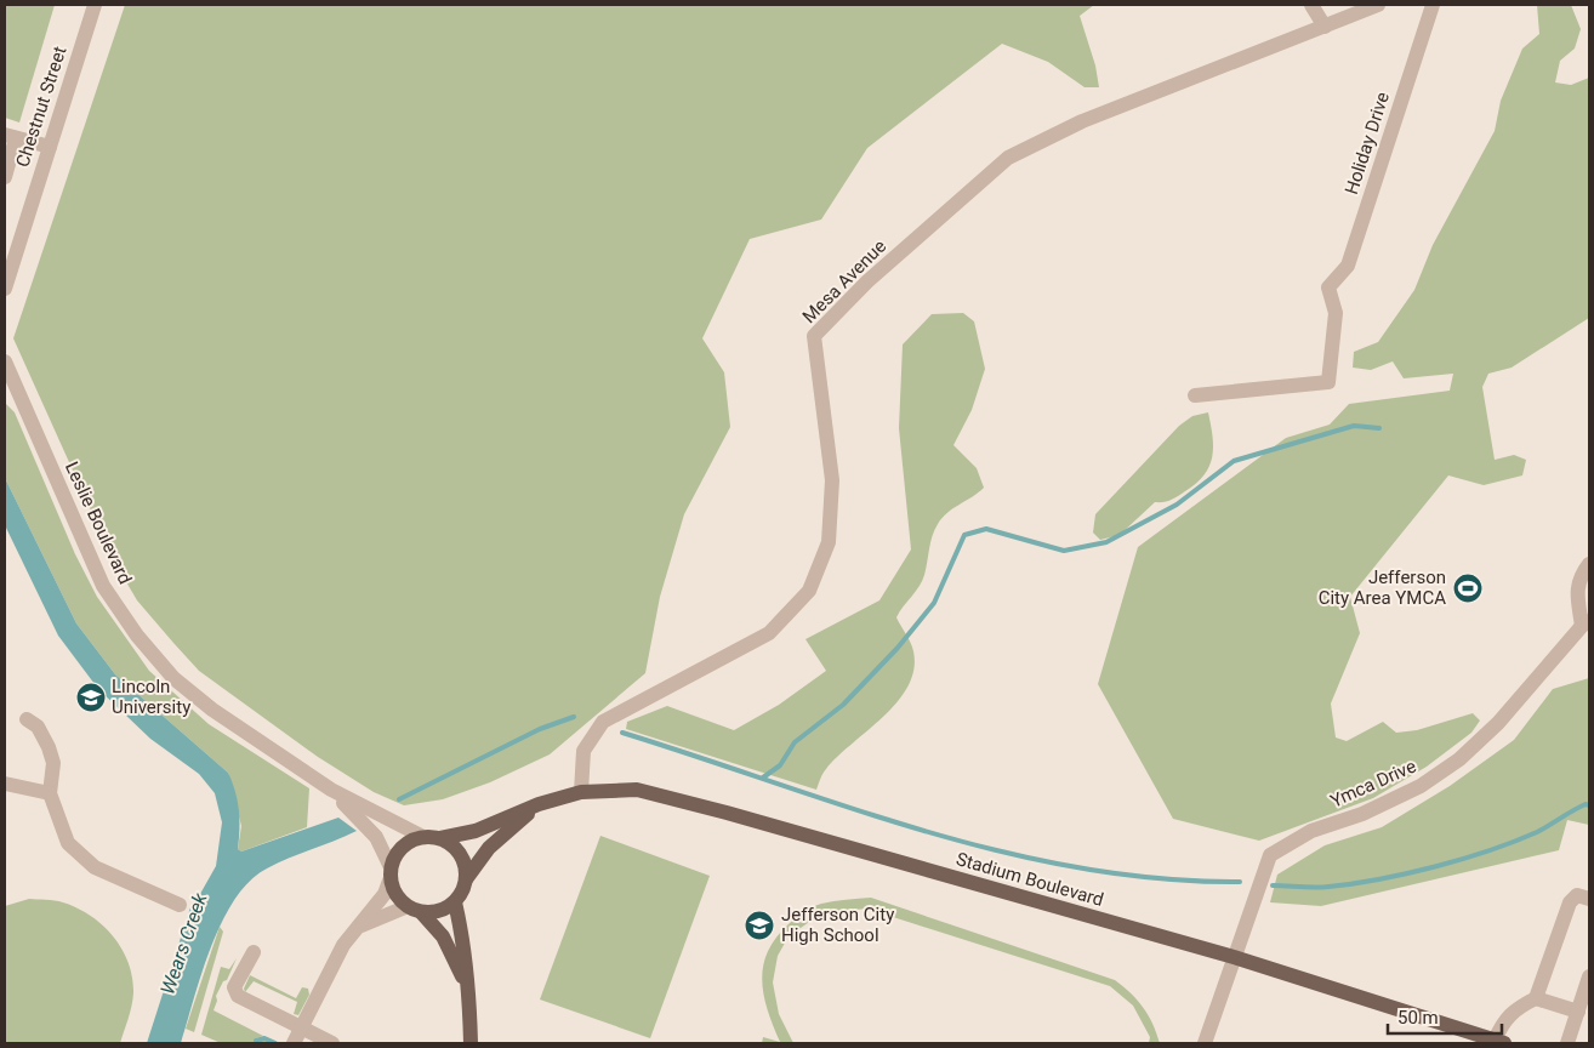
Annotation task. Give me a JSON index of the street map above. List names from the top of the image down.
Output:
{
  "streets": {
    "main road": ["Stadium Boulevard"],
    "street": [
      "Chestnut Street",
      "Holiday Drive",
      "Mesa Avenue",
      "Leslie Boulevard",
      "Ymca Drive"
    ]
  },
  "crossings": [
    ["Mesa Avenue", "Stadium Boulevard"],
    ["Leslie Boulevard", "Stadium Boulevard"],
    ["Ymca Drive", "Stadium Boulevard"]
  ],
  "water": ["Wears Creek"],
  "places": {
    "sports": ["Jefferson City Area YMCA"],
    "school or university": ["Lincoln University", "Jefferson City High School"]
  },
  "scale_bar": "50 m"
}
